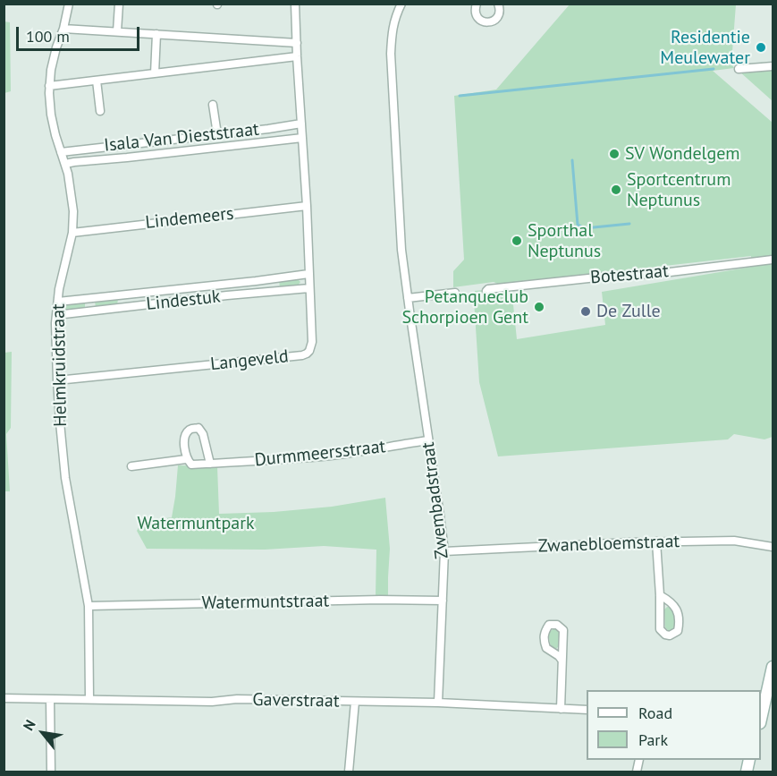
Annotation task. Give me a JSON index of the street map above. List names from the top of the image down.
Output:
{
  "streets": {
    "street": [
      "Isala Van Dieststraat",
      "Lindemeers",
      "Botestraat",
      "Lindestuk",
      "Langeveld",
      "Helmkruidstraat",
      "Durmmeersstraat",
      "Zwembadstraat",
      "Zwanebloemstraat",
      "Watermuntstraat",
      "Gaverstraat"
    ]
  },
  "crossings": [
    ["Isala Van Dieststraat", "Langeveld"],
    ["Isala Van Dieststraat", "Helmkruidstraat"],
    ["Lindemeers", "Langeveld"],
    ["Lindemeers", "Helmkruidstraat"],
    ["Lindestuk", "Langeveld"],
    ["Lindestuk", "Helmkruidstraat"],
    ["Langeveld", "Helmkruidstraat"],
    ["Helmkruidstraat", "Watermuntstraat"],
    ["Helmkruidstraat", "Gaverstraat"],
    ["Durmmeersstraat", "Zwembadstraat"],
    ["Zwembadstraat", "Zwanebloemstraat"],
    ["Zwembadstraat", "Watermuntstraat"],
    ["Zwembadstraat", "Gaverstraat"]
  ],
  "parks": ["Watermuntpark"],
  "places": [
    "Residentie Meulewater",
    "SV Wondelgem",
    "Sportcentrum Neptunus",
    "Sporthal Neptunus",
    "Petanqueclub Schorpioen Gent",
    "De Zulle"
  ],
  "legend": ["Road", "Park"],
  "scale_bar": "100 m",
  "north": "top left"
}
